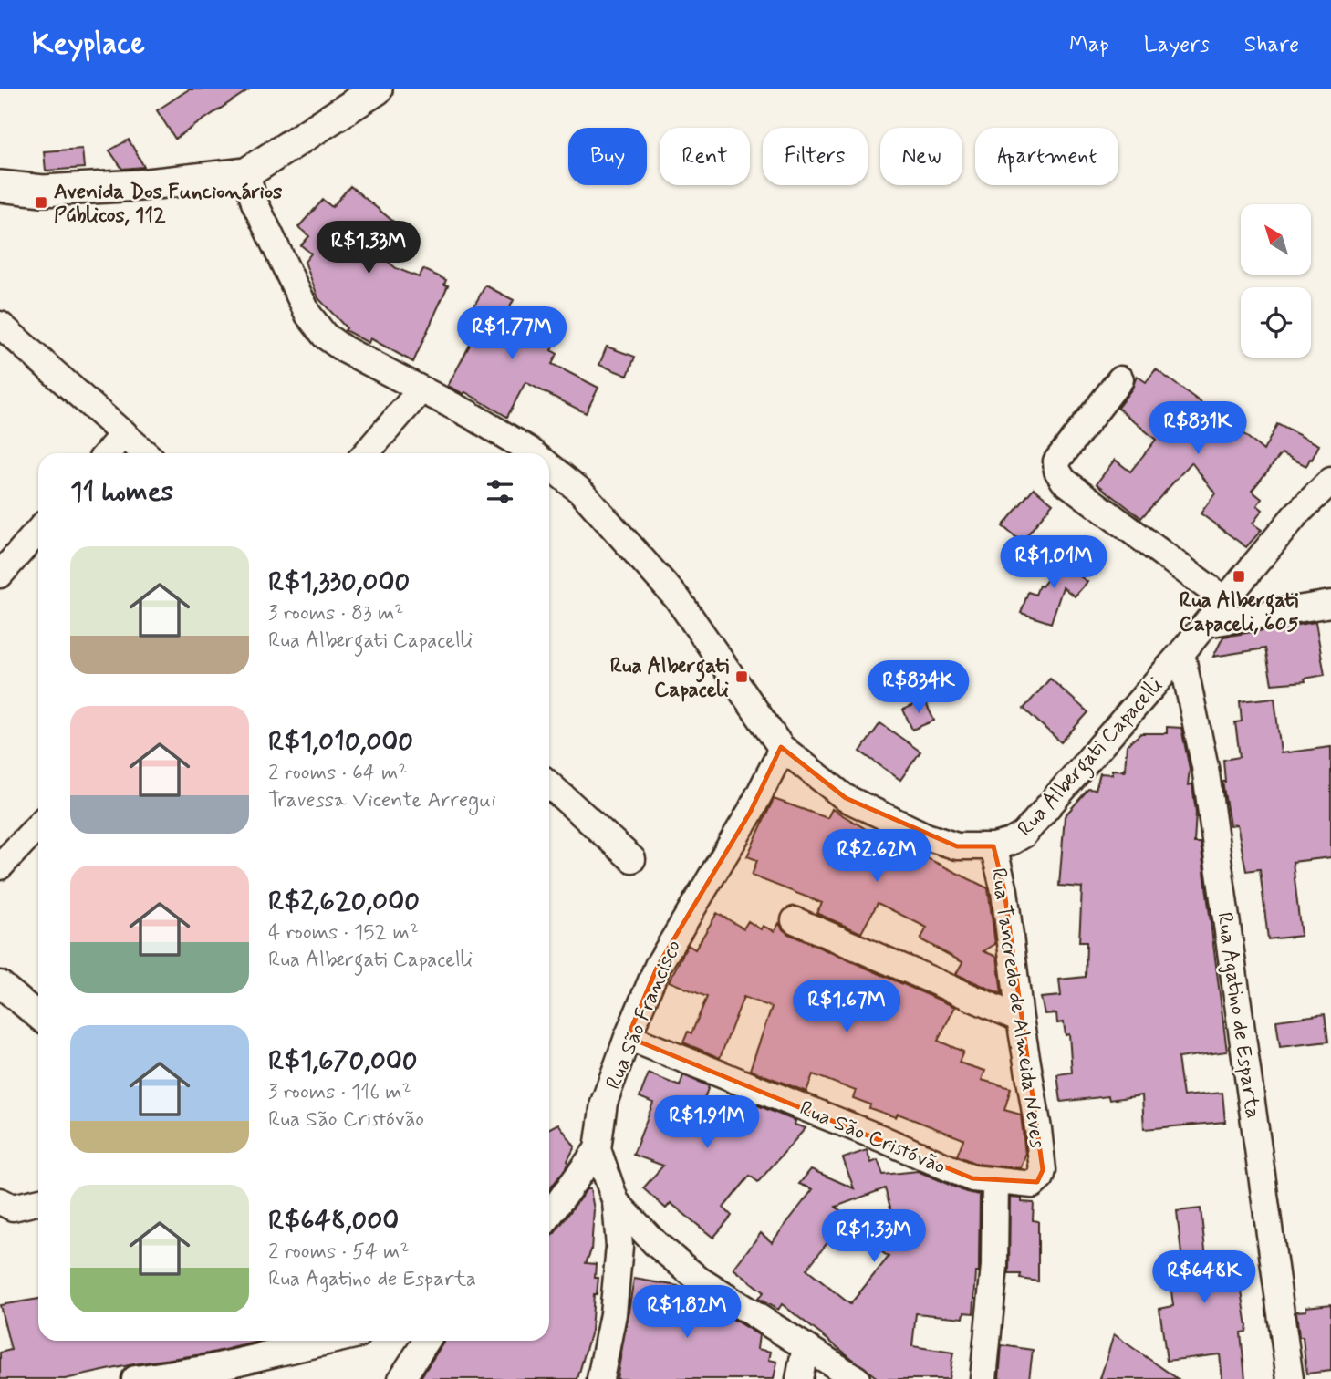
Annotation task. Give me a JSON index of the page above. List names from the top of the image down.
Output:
{
  "streets": {
    "street": [
      "Rua Albergati Capacelli",
      "Rua Tancredo de Almeida Neves",
      "Rua São Francisco",
      "Rua Agatino de Esparta",
      "Rua São Cristóvão"
    ]
  },
  "crossings": [
    ["Rua Albergati Capacelli", "Rua Tancredo de Almeida Neves"],
    ["Rua Albergati Capacelli", "Rua São Francisco"],
    ["Rua Albergati Capacelli", "Rua Agatino de Esparta"],
    ["Rua Tancredo de Almeida Neves", "Rua São Cristóvão"],
    ["Rua São Francisco", "Rua São Cristóvão"]
  ],
  "places": {
    "transit": ["Avenida Dos Funcionários Públicos, 112", "Rua Albergati Capaceli, 605", "Rua Albergati Capaceli"]
  },
  "north": "top left",
  "page": {
    "header": "Keyplace",
    "nav": ["Map", "Layers", "Share"],
    "chip": [
      "Buy",
      "Rent",
      "Filters",
      "New",
      "Apartment"
    ],
    "price": [
      "R$1.33M",
      "R$1.77M",
      "R$831K",
      "R$1.01M",
      "R$834K",
      "R$2.62M",
      "R$1.67M",
      "R$1.91M",
      "R$1.33M",
      "R$648K",
      "R$1.82M"
    ],
    "heading": "11 homes",
    "list": [
      {
        "name": "R$1,330,000",
        "note": "3 rooms · 83 m² · Rua Albergati Capacelli"
      },
      {
        "name": "R$1,010,000",
        "note": "2 rooms · 64 m² · Travessa Vicente Arregui"
      },
      {
        "name": "R$2,620,000",
        "note": "4 rooms · 152 m² · Rua Albergati Capacelli"
      },
      {
        "name": "R$1,670,000",
        "note": "3 rooms · 116 m² · Rua São Cristóvão"
      },
      {
        "name": "R$648,000",
        "note": "2 rooms · 54 m² · Rua Agatino de Esparta"
      }
    ]
  }
}
